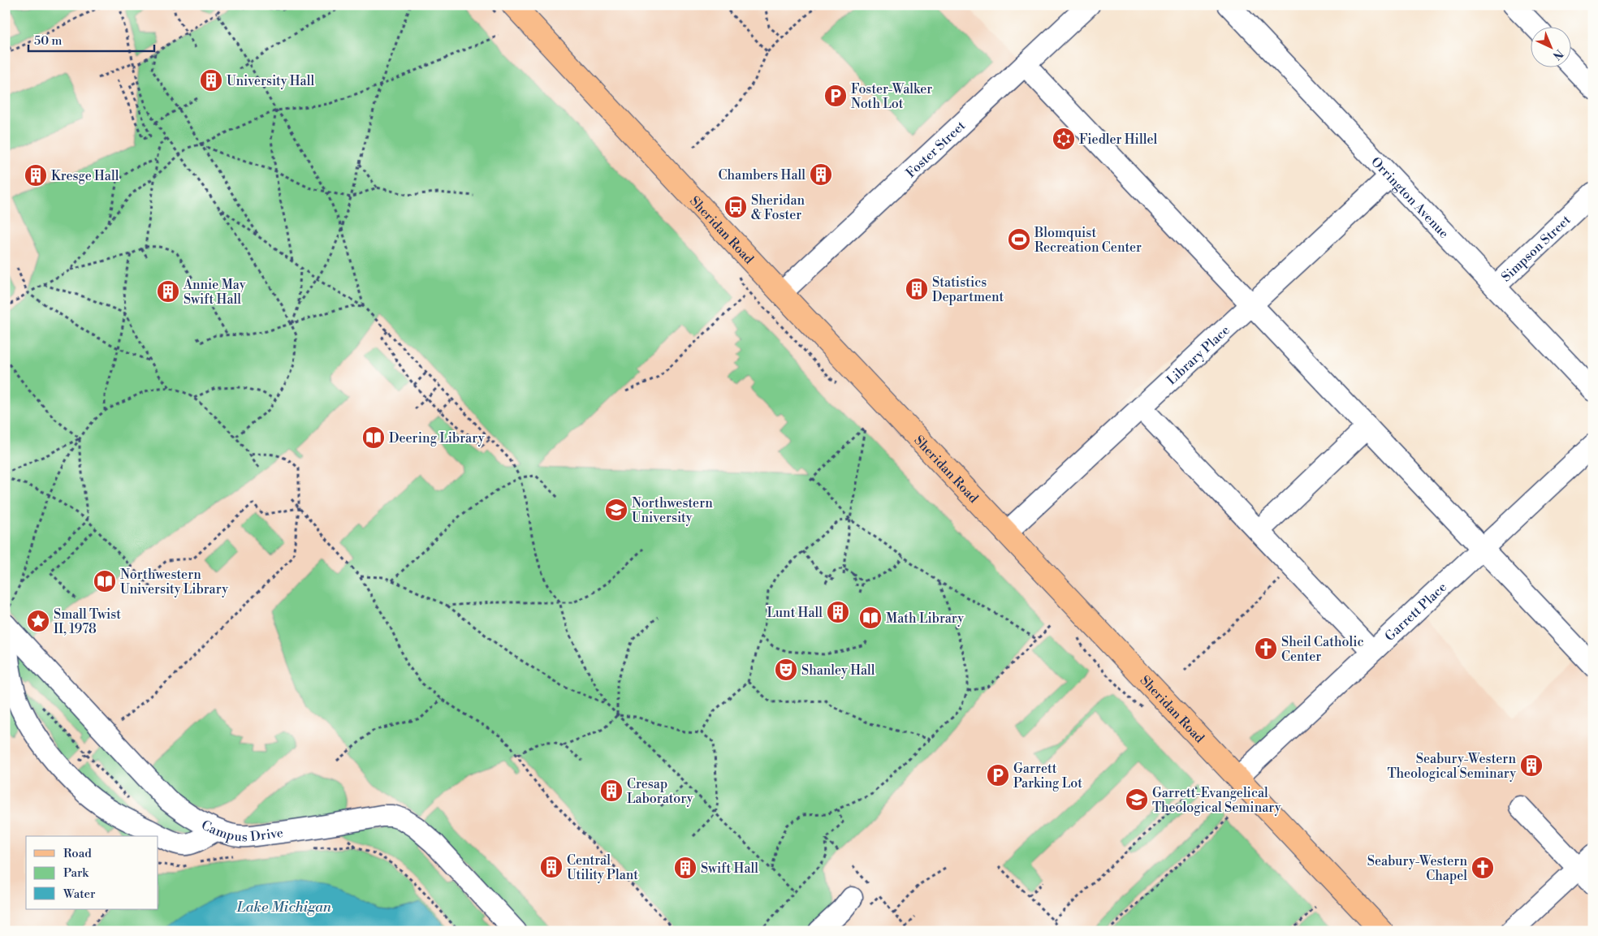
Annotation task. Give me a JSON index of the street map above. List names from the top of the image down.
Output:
{
  "streets": {
    "main road": ["Sheridan Road"],
    "street": [
      "Foster Street",
      "Orrington Avenue",
      "Simpson Street",
      "Library Place",
      "Garrett Place",
      "Campus Drive"
    ]
  },
  "crossings": [
    ["Foster Street", "Sheridan Road"],
    ["Orrington Avenue", "Simpson Street"],
    ["Orrington Avenue", "Library Place"],
    ["Sheridan Road", "Library Place"],
    ["Sheridan Road", "Garrett Place"]
  ],
  "water": ["Lake Michigan"],
  "places": {
    "building": [
      "University Hall",
      "Chambers Hall",
      "Kresge Hall",
      "Statistics Department",
      "Annie May Swift Hall",
      "Lunt Hall",
      "Seabury-Western Theological Seminary",
      "Cresap Laboratory",
      "Central Utility Plant",
      "Swift Hall"
    ],
    "parking": ["Foster-Walker Noth Lot", "Garrett Parking Lot"],
    "synagogue": ["Fiedler Hillel"],
    "bus stop": ["Sheridan & Foster"],
    "sports": ["Blomquist Recreation Center"],
    "library": ["Deering Library", "Northwestern University Library", "Math Library"],
    "school or university": ["Northwestern University", "Garrett-Evangelical Theological Seminary"],
    "place": ["Small Twist II, 1978"],
    "church": ["Sheil Catholic Center", "Seabury-Western Chapel"],
    "theatre": ["Shanley Hall"]
  },
  "legend": ["Road", "Park", "Water"],
  "scale_bar": "50 m",
  "north": "bottom right"
}
